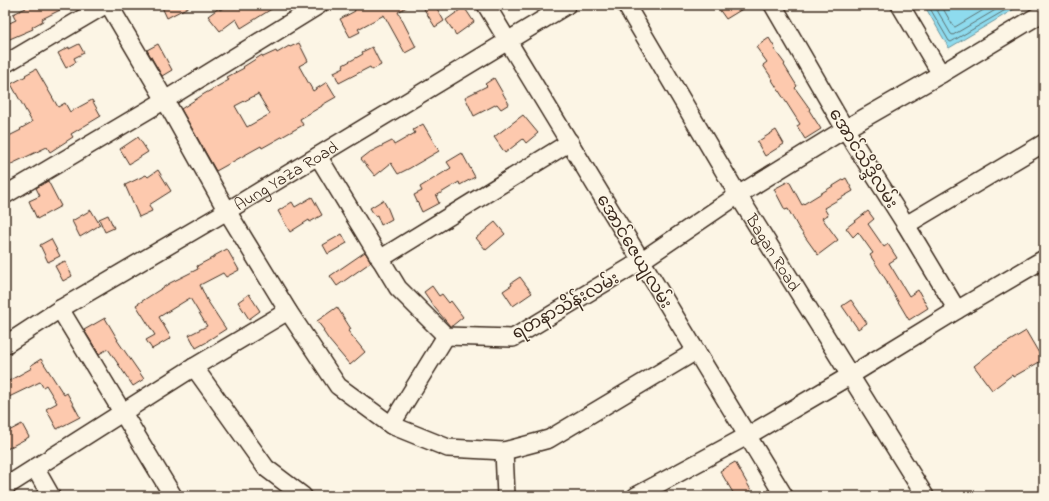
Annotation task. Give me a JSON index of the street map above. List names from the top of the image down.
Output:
{
  "streets": {
    "street": [
      "အောင်သိဒ္ဒိလမ်း",
      "Aung YaZa Road",
      "အောင်ဇေယျလမ်း",
      "Bagan Road",
      "ရတနာသိန်းလမ်း"
    ]
  },
  "crossings": [
    ["အောင်သိဒ္ဒိလမ်း", "ရတနာသိန်းလမ်း"],
    ["Aung YaZa Road", "အောင်ဇေယျလမ်း"],
    ["အောင်ဇေယျလမ်း", "ရတနာသိန်းလမ်း"],
    ["Bagan Road", "ရတနာသိန်းလမ်း"]
  ]
}
